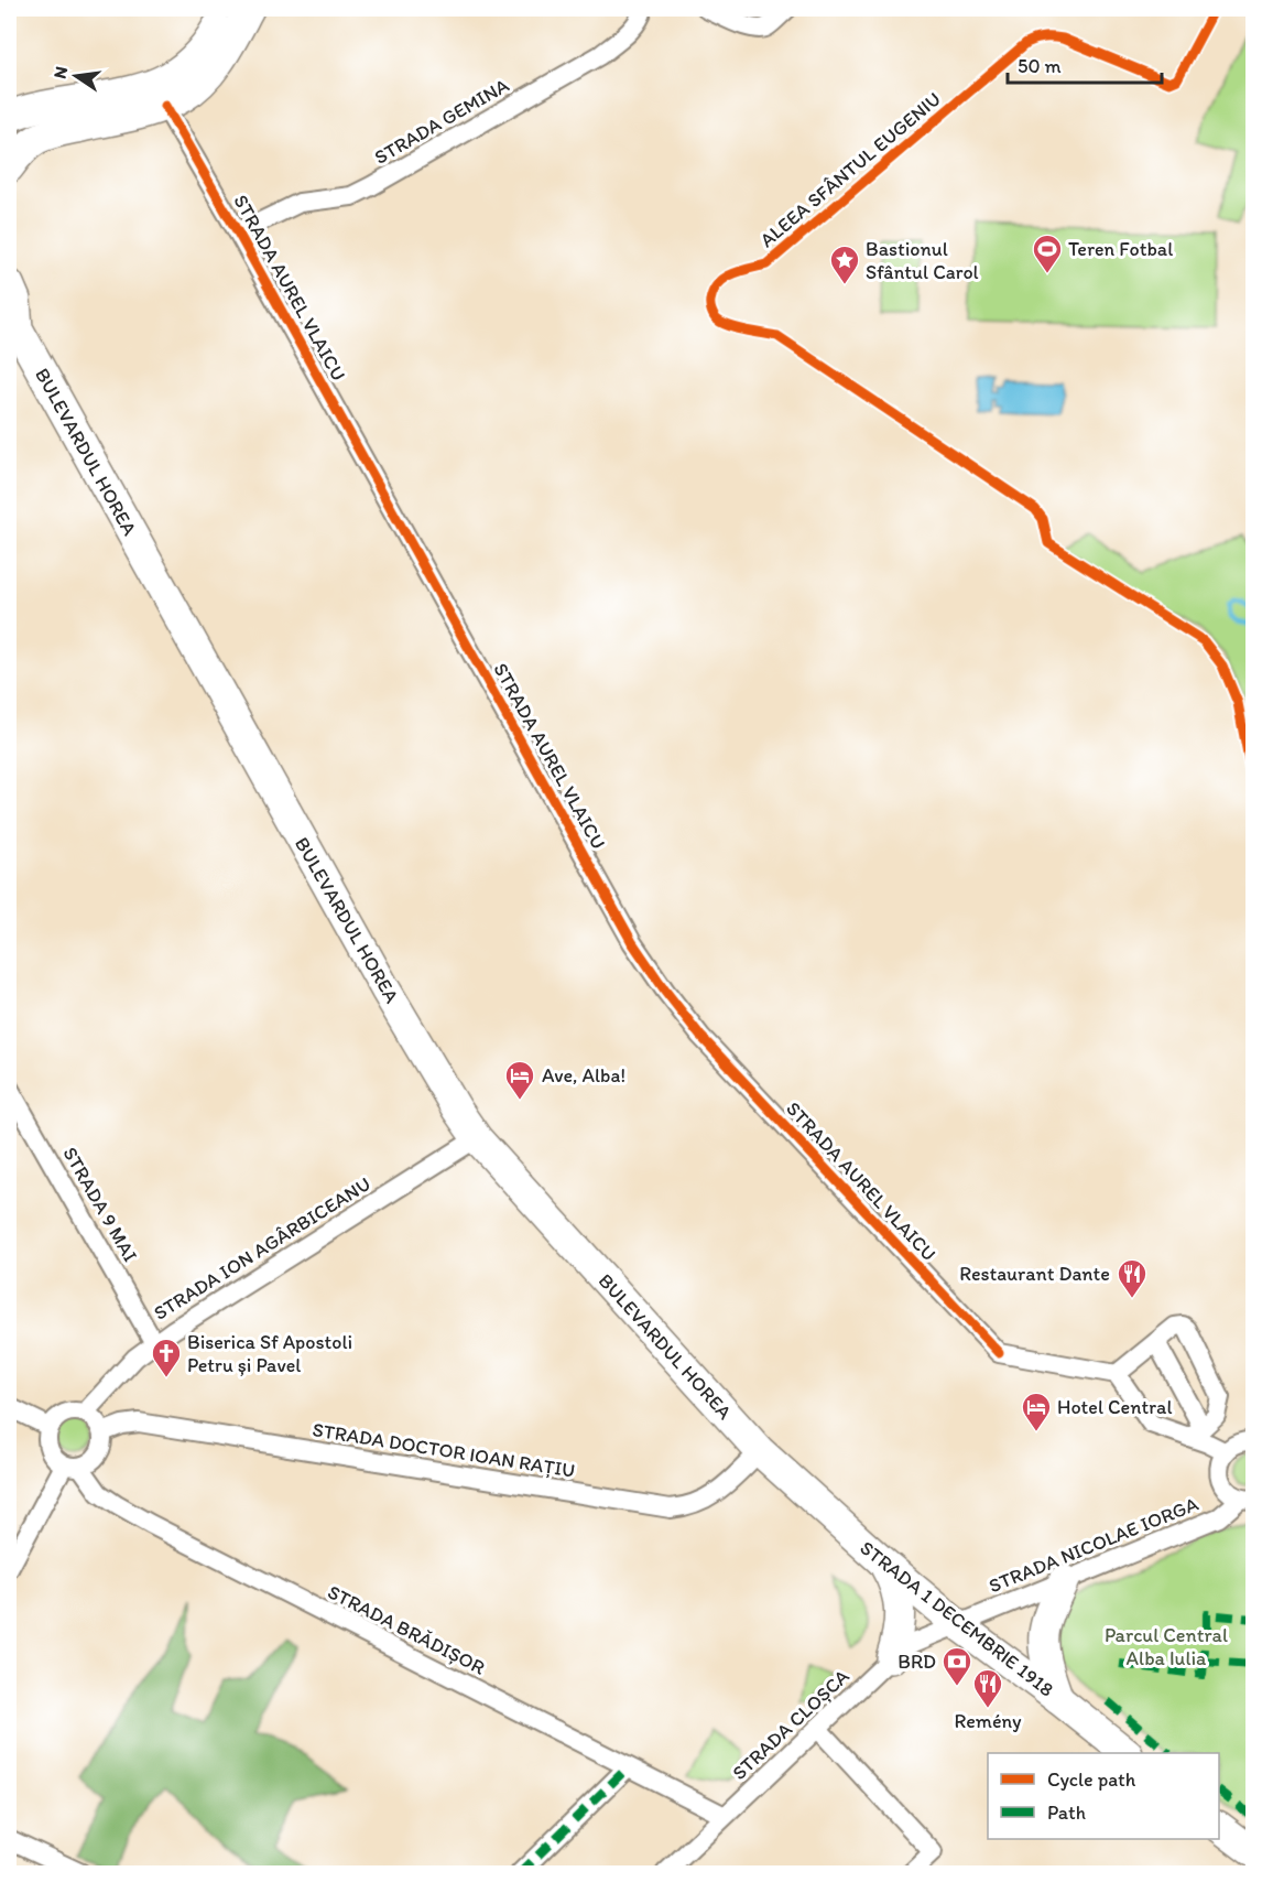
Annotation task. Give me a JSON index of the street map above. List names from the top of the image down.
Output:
{
  "streets": {
    "main road": ["BULEVARDUL HOREA", "STRADA 1 DECEMBRIE 1918"],
    "street": [
      "STRADA GEMINA",
      "STRADA AUREL VLAICU",
      "STRADA 9 MAI",
      "STRADA ION AGÂRBICEANU",
      "STRADA DOCTOR IOAN RAȚIU",
      "STRADA NICOLAE IORGA",
      "STRADA BRĂDIȘOR",
      "STRADA CLOȘCA"
    ],
    "cycle path": ["ALEEA SFÂNTUL EUGENIU"]
  },
  "crossings": [
    ["STRADA GEMINA", "STRADA AUREL VLAICU"],
    ["BULEVARDUL HOREA", "STRADA ION AGÂRBICEANU"],
    ["BULEVARDUL HOREA", "STRADA DOCTOR IOAN RAȚIU"],
    ["BULEVARDUL HOREA", "STRADA 1 DECEMBRIE 1918"],
    ["STRADA 9 MAI", "STRADA ION AGÂRBICEANU"],
    ["STRADA ION AGÂRBICEANU", "STRADA DOCTOR IOAN RAȚIU"],
    ["STRADA ION AGÂRBICEANU", "STRADA BRĂDIȘOR"],
    ["STRADA DOCTOR IOAN RAȚIU", "STRADA 1 DECEMBRIE 1918"],
    ["STRADA DOCTOR IOAN RAȚIU", "STRADA BRĂDIȘOR"],
    ["STRADA NICOLAE IORGA", "STRADA 1 DECEMBRIE 1918"],
    ["STRADA NICOLAE IORGA", "STRADA CLOȘCA"],
    ["STRADA 1 DECEMBRIE 1918", "STRADA CLOȘCA"],
    ["STRADA BRĂDIȘOR", "STRADA CLOȘCA"]
  ],
  "parks": ["Parcul Central Alba Iulia"],
  "places": {
    "sports": ["Teren Fotbal"],
    "place": ["Bastionul Sfântul Carol"],
    "hotel": ["Ave, Alba!", "Hotel Central"],
    "restaurant": ["Restaurant Dante", "Remény"],
    "church": ["Biserica Sf Apostoli Petru și Pavel"],
    "bank": ["BRD"]
  },
  "legend": ["Cycle path", "Path"],
  "scale_bar": "50 m",
  "north": "left"
}
